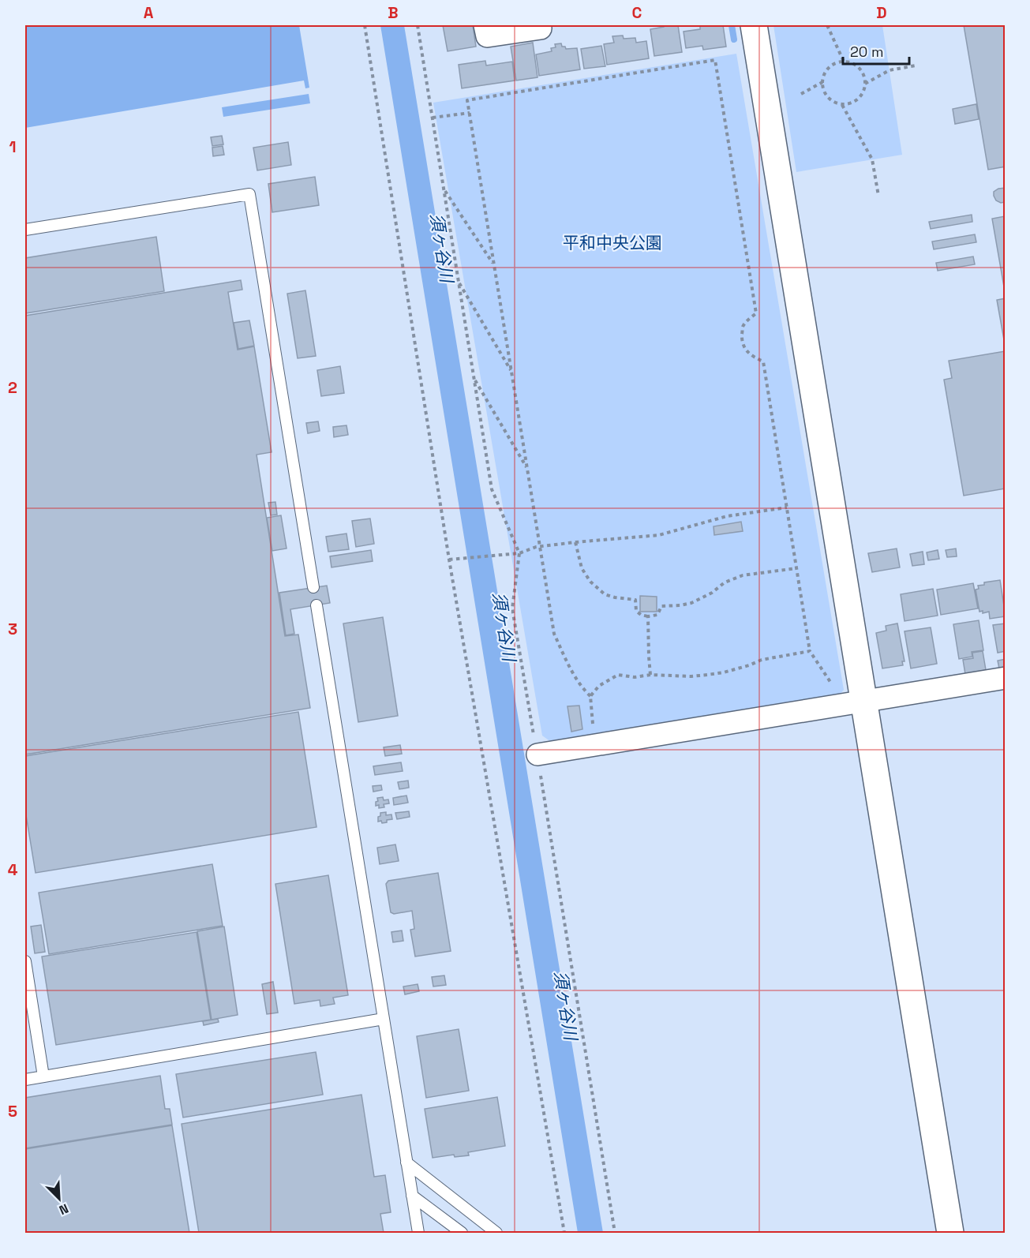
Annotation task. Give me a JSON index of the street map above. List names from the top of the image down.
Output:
{
  "water": ["須ヶ谷川"],
  "parks": ["平和中央公園"],
  "scale_bar": "20 m",
  "north": "bottom right",
  "grid": {
    "columns": [
      "A",
      "B",
      "C",
      "D"
    ],
    "rows": [
      "1",
      "2",
      "3",
      "4",
      "5"
    ]
  }
}
